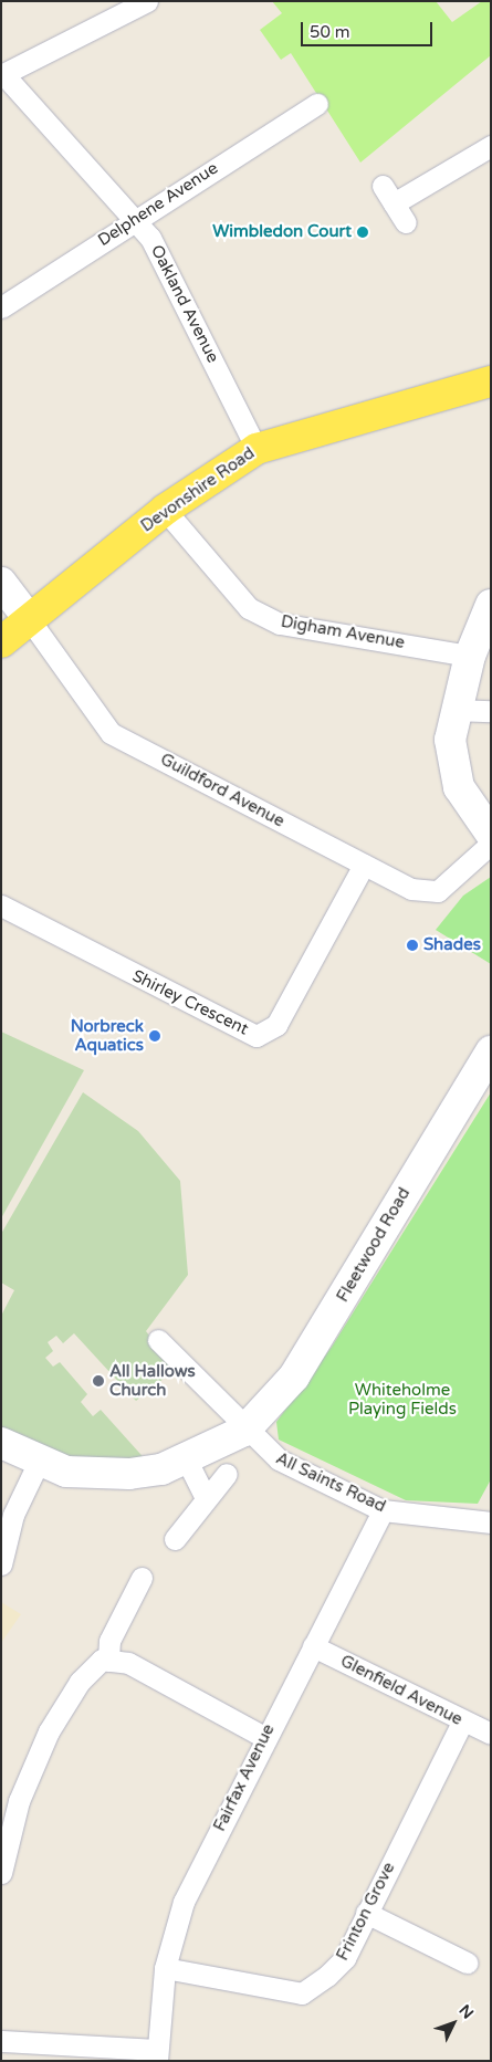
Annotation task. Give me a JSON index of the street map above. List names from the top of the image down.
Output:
{
  "streets": {
    "main road": ["Devonshire Road"],
    "street": [
      "Delphene Avenue",
      "Oakland Avenue",
      "Digham Avenue",
      "Guildford Avenue",
      "Shirley Crescent",
      "Fleetwood Road",
      "All Saints Road",
      "Glenfield Avenue",
      "Fairfax Avenue",
      "Frinton Grove"
    ]
  },
  "crossings": [
    ["Delphene Avenue", "Oakland Avenue"],
    ["Oakland Avenue", "Devonshire Road"],
    ["Devonshire Road", "Digham Avenue"],
    ["Devonshire Road", "Guildford Avenue"],
    ["Guildford Avenue", "Shirley Crescent"],
    ["Fleetwood Road", "All Saints Road"],
    ["All Saints Road", "Fairfax Avenue"],
    ["Glenfield Avenue", "Fairfax Avenue"],
    ["Glenfield Avenue", "Frinton Grove"],
    ["Fairfax Avenue", "Frinton Grove"]
  ],
  "parks": ["Whiteholme Playing Fields"],
  "places": [
    "Wimbledon Court",
    "Shades",
    "Norbreck Aquatics",
    "All Hallows Church"
  ],
  "scale_bar": "50 m",
  "north": "top right"
}
